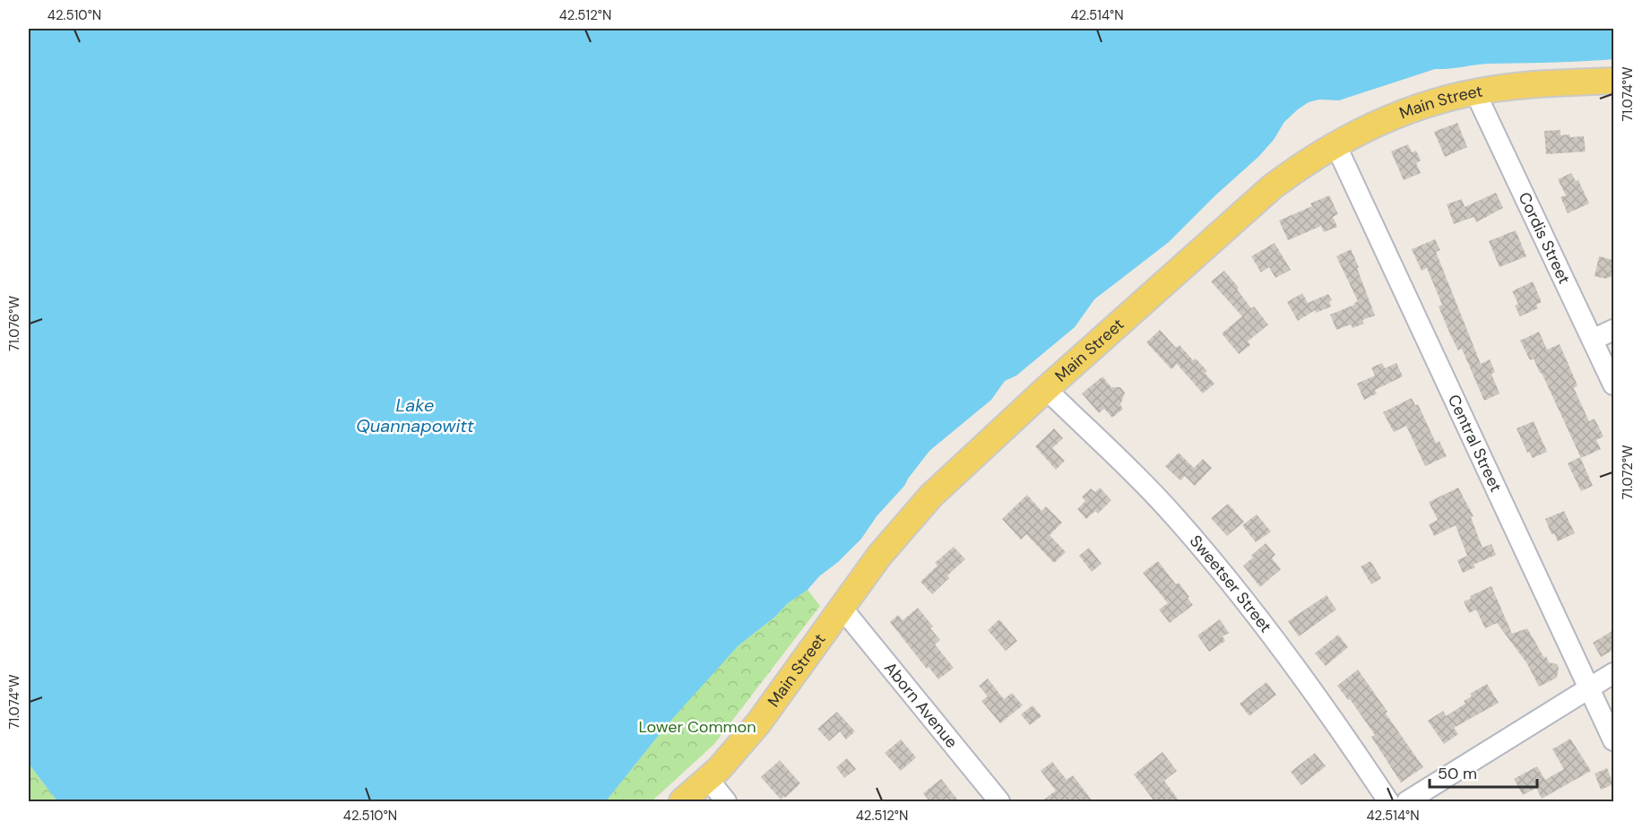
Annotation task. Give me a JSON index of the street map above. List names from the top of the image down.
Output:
{
  "streets": {
    "main road": ["Main Street"],
    "street": [
      "Cordis Street",
      "Central Street",
      "Sweetser Street",
      "Aborn Avenue"
    ]
  },
  "crossings": [
    ["Main Street", "Cordis Street"],
    ["Main Street", "Central Street"],
    ["Main Street", "Sweetser Street"],
    ["Main Street", "Aborn Avenue"]
  ],
  "water": ["Lake Quannapowitt"],
  "parks": ["Lower Common"],
  "scale_bar": "50 m",
  "coordinates": [
    "42.510°N",
    "42.512°N",
    "42.514°N",
    "71.074°W",
    "71.076°W",
    "71.072°W"
  ]
}
